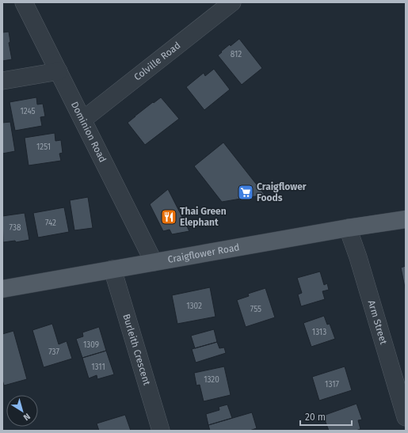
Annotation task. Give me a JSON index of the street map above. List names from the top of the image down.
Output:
{
  "streets": {
    "main road": ["Craigflower Road"],
    "street": [
      "Colville Road",
      "Dominion Road",
      "Arm Street",
      "Burleith Crescent"
    ]
  },
  "crossings": [
    ["Colville Road", "Dominion Road"],
    ["Dominion Road", "Craigflower Road"],
    ["Craigflower Road", "Arm Street"],
    ["Craigflower Road", "Burleith Crescent"]
  ],
  "places": {
    "supermarket": ["Craigflower Foods"],
    "restaurant": ["Thai Green Elephant"]
  },
  "house_numbers": [
    "812",
    "1245",
    "1251",
    "742",
    "738",
    "1302",
    "755",
    "1313",
    "1309",
    "737",
    "1311",
    "1320",
    "1317"
  ],
  "scale_bar": "20 m",
  "north": "bottom right"
}
